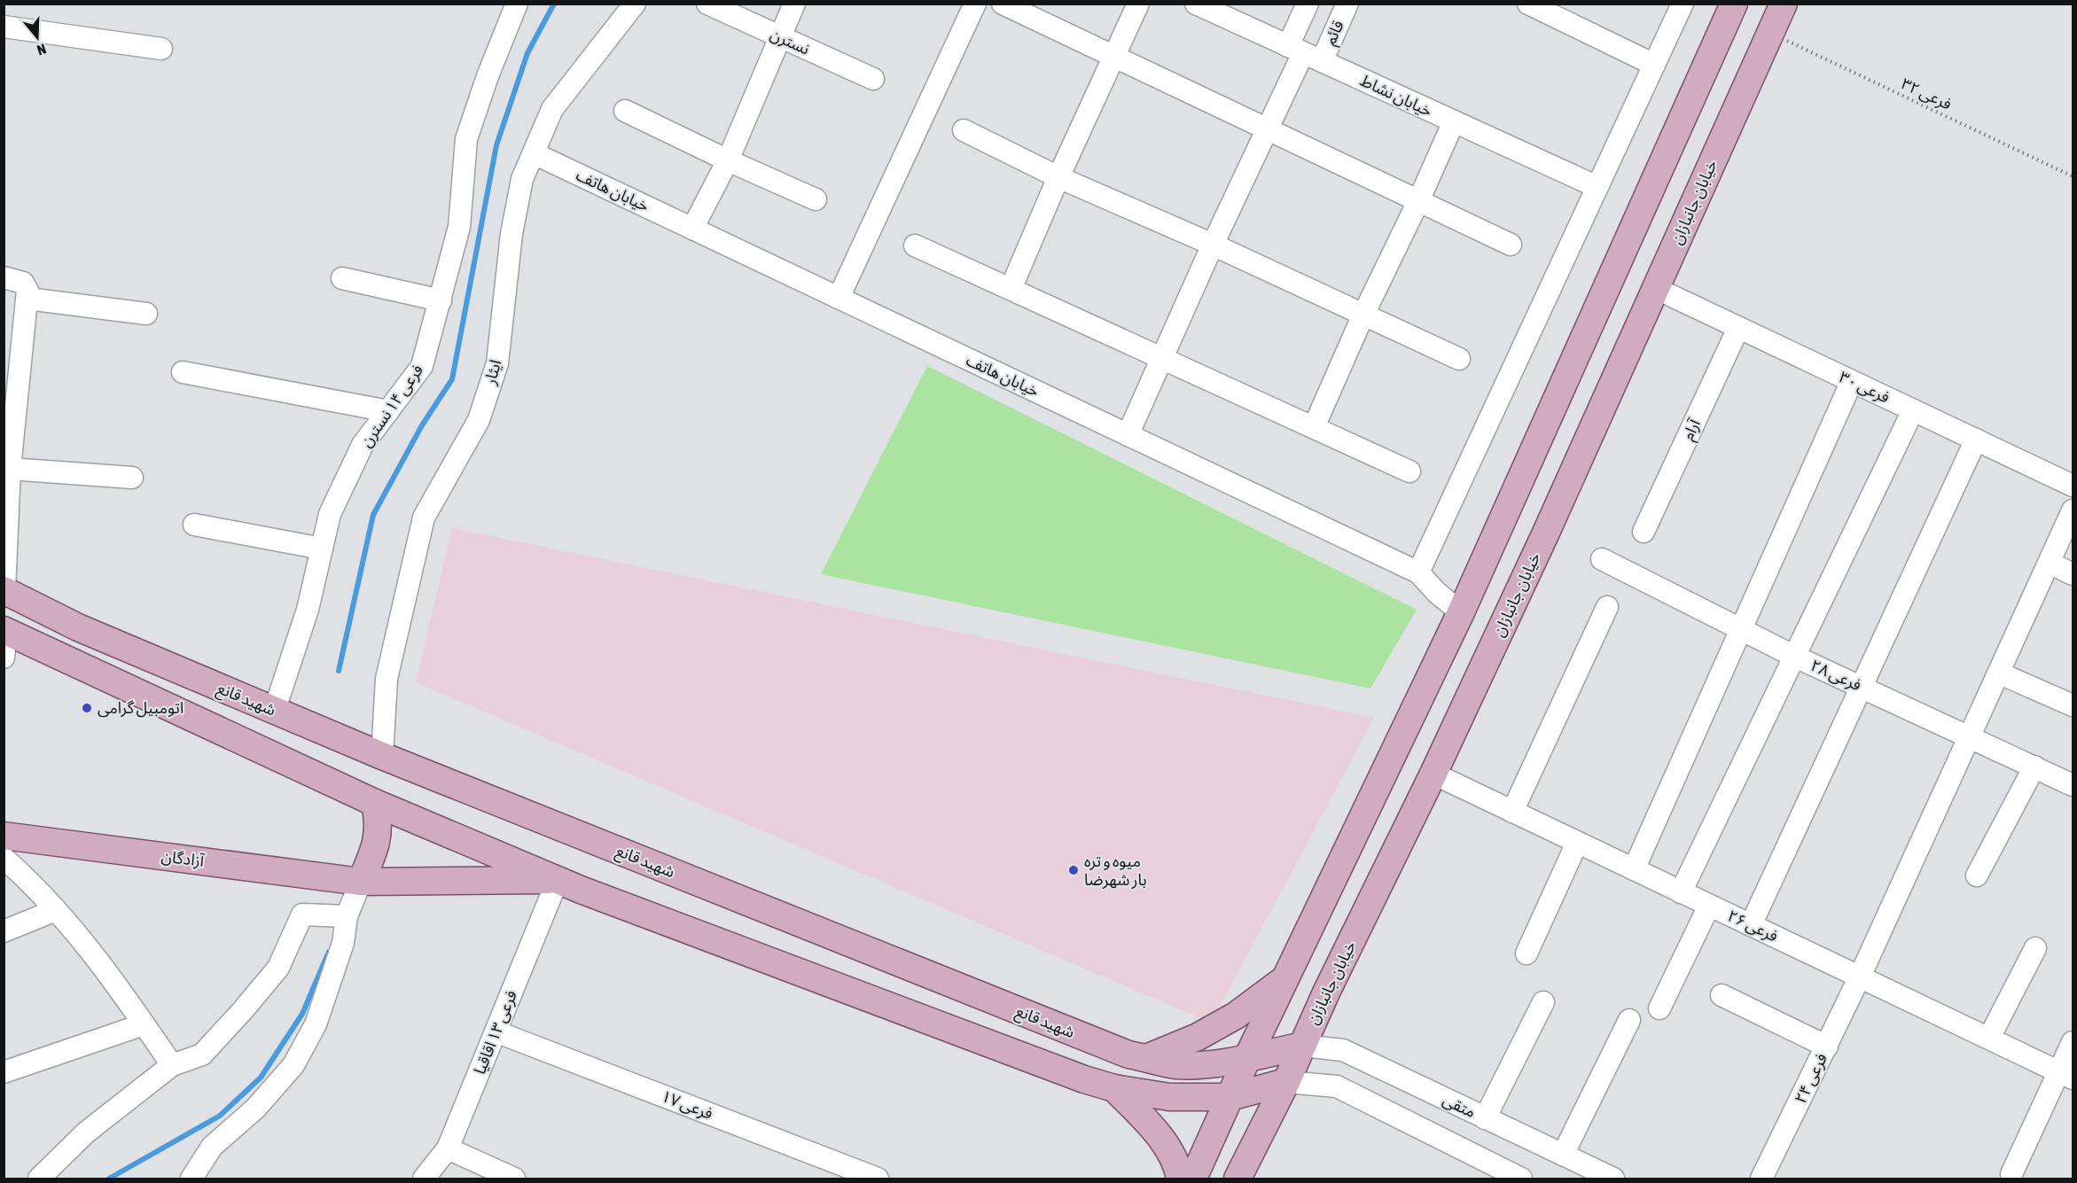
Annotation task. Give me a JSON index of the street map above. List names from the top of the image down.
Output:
{
  "streets": {
    "main road": ["خیابان جانبازان", "شهید قانع", "آزادگان"],
    "street": [
      "قائم",
      "نسترن",
      "خیابان نشاط",
      "خیابان هاتف",
      "ایثار",
      "فرعی ۳۰",
      "فرعی ۱۴ نسترن",
      "آرام",
      "فرعی ۲۸",
      "فرعی ۲۶",
      "فرعی ۱۳ اقاقیا",
      "فرعی ۲۴",
      "فرعی ۱۷",
      "متقی"
    ],
    "path": ["فرعی ۳۲"]
  },
  "crossings": [
    ["قائم", "خیابان نشاط"],
    ["فرعی ۳۲", "خیابان جانبازان"],
    ["خیابان هاتف", "ایثار"],
    ["خیابان جانبازان", "فرعی ۳۰"],
    ["خیابان جانبازان", "شهید قانع"],
    ["خیابان جانبازان", "فرعی ۲۶"],
    ["خیابان جانبازان", "متقی"],
    ["ایثار", "شهید قانع"],
    ["فرعی ۳۰", "آرام"],
    ["فرعی ۱۴ نسترن", "شهید قانع"],
    ["فرعی ۲۸", "فرعی ۲۴"],
    ["شهید قانع", "متقی"],
    ["آزادگان", "فرعی ۱۳ اقاقیا"],
    ["فرعی ۲۶", "فرعی ۲۴"],
    ["فرعی ۱۳ اقاقیا", "فرعی ۱۷"]
  ],
  "places": ["اتومبیل گرامی", "میوه و تره بار شهرضا"],
  "north": "bottom"
}
